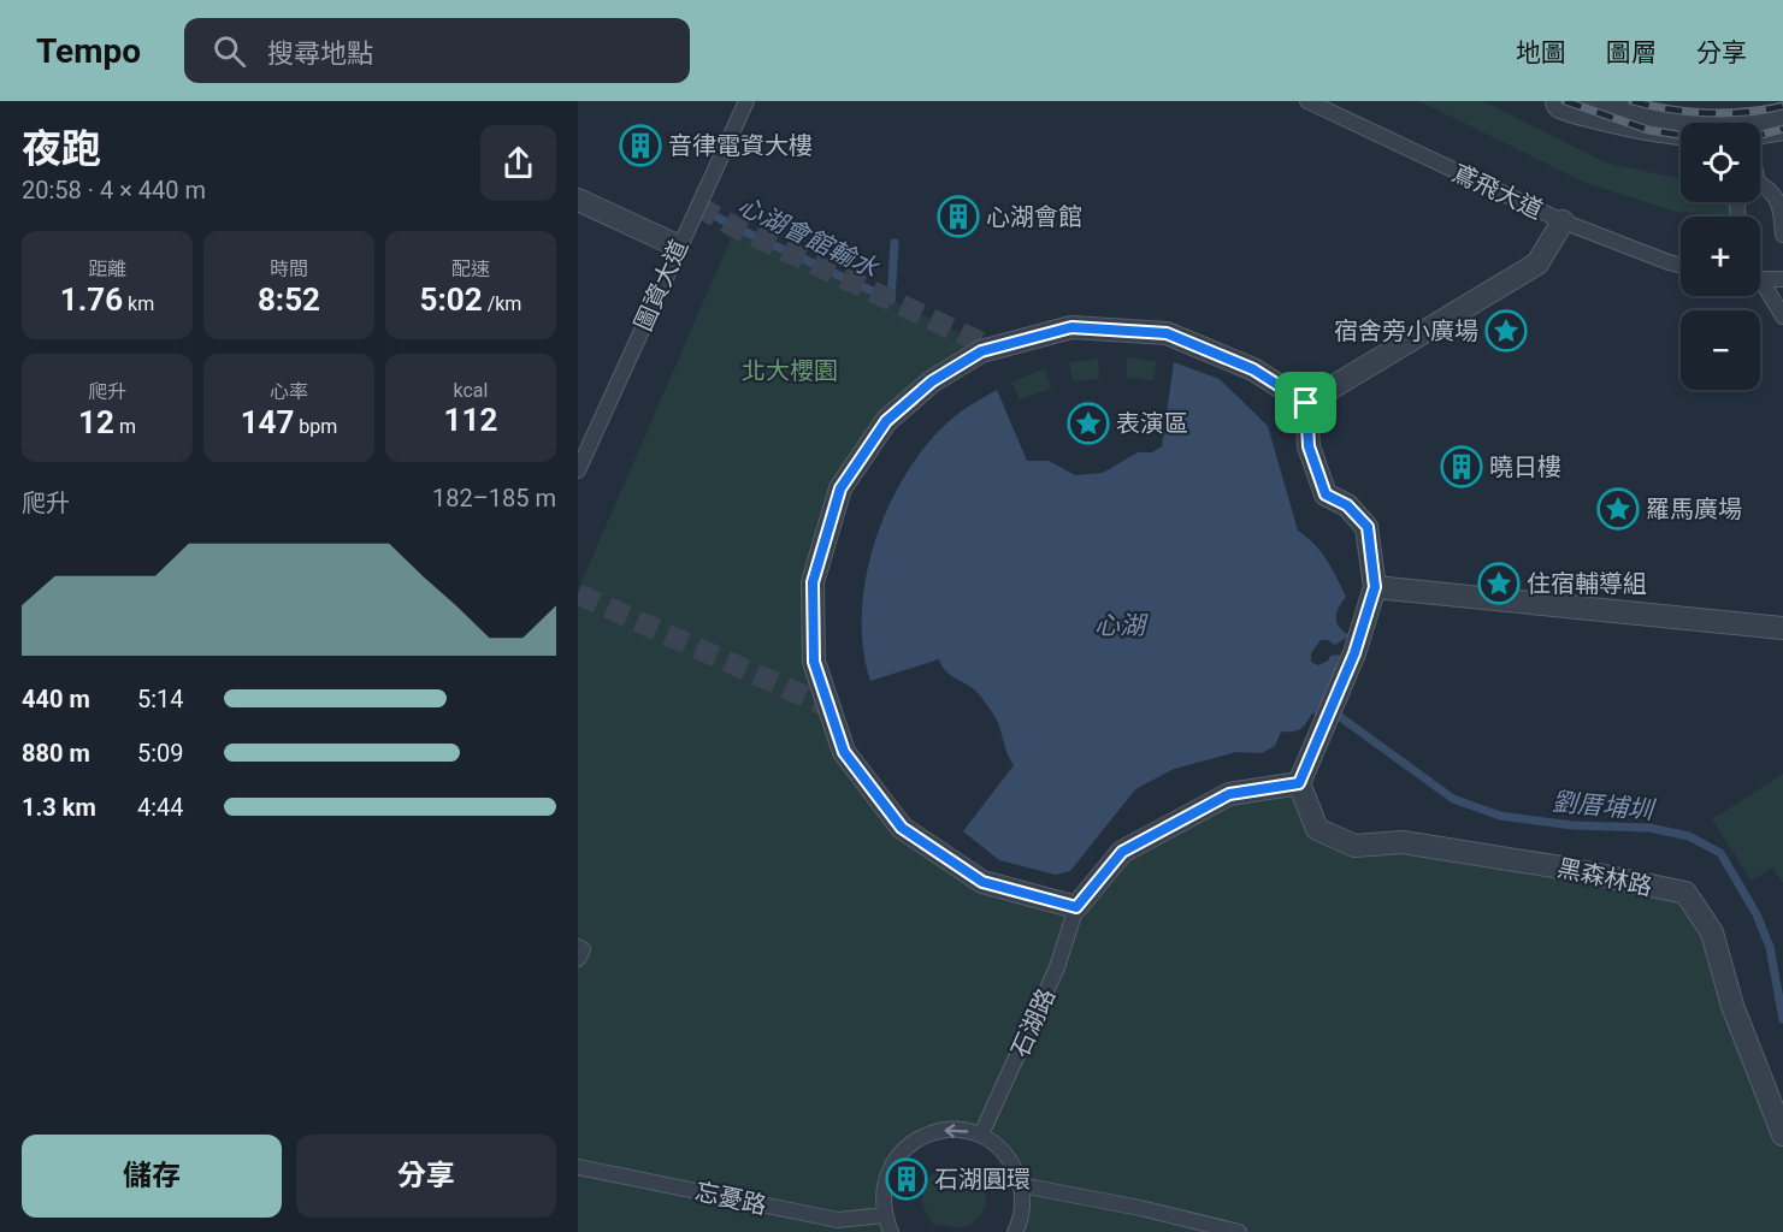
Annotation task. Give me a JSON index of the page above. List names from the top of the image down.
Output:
{
  "streets": {
    "street": ["黑森林路"],
    "lane": [
      "鳶飛大道",
      "圖資大道",
      "石湖路",
      "忘憂路"
    ]
  },
  "water": ["心湖會館輸水", "心湖", "劉厝埔圳"],
  "parks": ["北大櫻園"],
  "places": {
    "building": [
      "音律電資大樓",
      "心湖會館",
      "曉日樓",
      "石湖圓環"
    ],
    "place": [
      "宿舍旁小廣場",
      "表演區",
      "羅馬廣場",
      "住宿輔導組"
    ]
  },
  "page": {
    "header": "Tempo",
    "search": "搜尋地點",
    "nav": ["地圖", "圖層", "分享"],
    "heading": ["夜跑", "20:58 · 4 × 440 m"],
    "map_buttons": ["+", "−"],
    "stats": [
      ["距離", "1.76 km"],
      ["時間", "8:52"],
      ["配速", "5:02 /km"],
      ["爬升", "12 m"],
      ["心率", "147 bpm"],
      ["kcal", "112"]
    ],
    "chart": ["爬升", "182–185 m"],
    "list": [
      {
        "name": "440 m",
        "note": "5:14"
      },
      {
        "name": "880 m",
        "note": "5:09"
      },
      {
        "name": "1.3 km",
        "note": "4:44"
      }
    ],
    "buttons": ["儲存", "分享"]
  }
}
